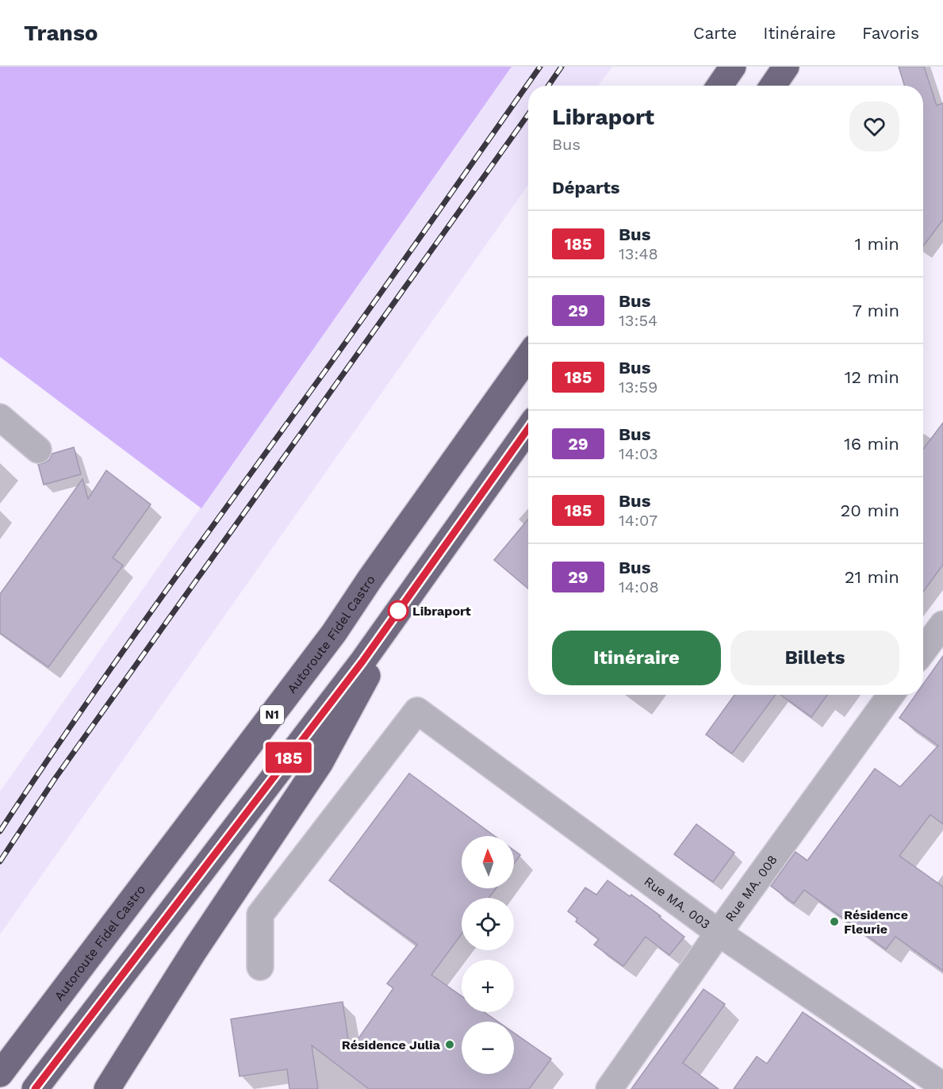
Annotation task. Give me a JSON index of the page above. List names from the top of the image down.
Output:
{
  "streets": {
    "highway": ["Autoroute Fidel Castro", "N1"],
    "street": ["Rue MA. 008", "Rue MA. 003"]
  },
  "crossings": [
    ["Rue MA. 008", "Rue MA. 003"]
  ],
  "places": ["Libraport", "Résidence Fleurie", "Résidence Julia"],
  "lines": ["bus line 185"],
  "north": "top",
  "page": {
    "header": "Transo",
    "nav": ["Carte", "Itinéraire", "Favoris"],
    "on_map": "185",
    "heading": [
      ["Libraport", "Bus"],
      "Départs"
    ],
    "list": [
      {
        "mark": "185",
        "name": "Bus",
        "note": "13:48",
        "value": "1 min"
      },
      {
        "mark": "29",
        "name": "Bus",
        "note": "13:54",
        "value": "7 min"
      },
      {
        "mark": "185",
        "name": "Bus",
        "note": "13:59",
        "value": "12 min"
      },
      {
        "mark": "29",
        "name": "Bus",
        "note": "14:03",
        "value": "16 min"
      },
      {
        "mark": "185",
        "name": "Bus",
        "note": "14:07",
        "value": "20 min"
      },
      {
        "mark": "29",
        "name": "Bus",
        "note": "14:08",
        "value": "21 min"
      }
    ],
    "buttons": ["Itinéraire", "Billets"],
    "map_buttons": ["+", "−"]
  }
}
